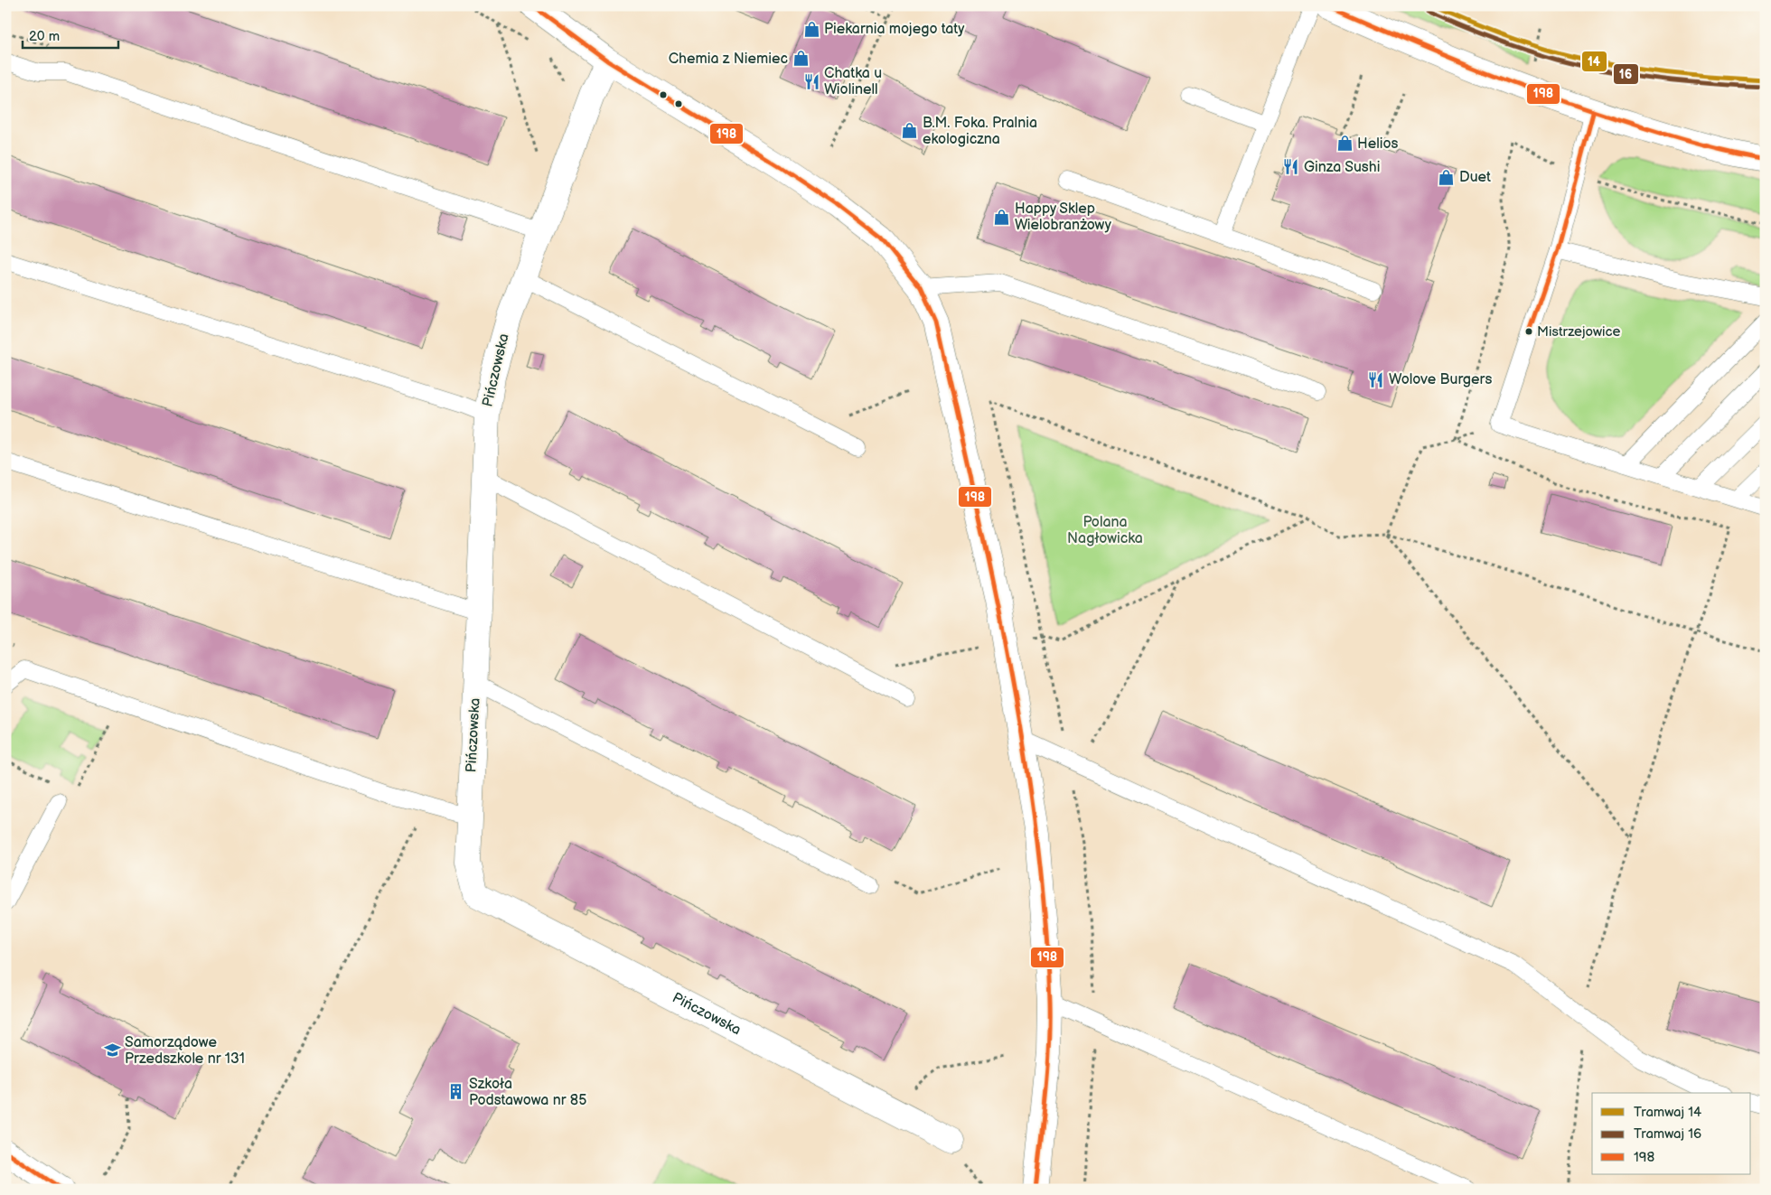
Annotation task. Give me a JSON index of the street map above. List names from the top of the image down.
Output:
{
  "streets": {
    "street": ["Pińczowska"]
  },
  "parks": ["Polana Nagłowicka"],
  "places": {
    "shop": [
      "Piekarnia mojego taty",
      "Chemia z Niemiec",
      "B.M. Foka. Pralnia ekologiczna",
      "Helios",
      "Duet",
      "Happy Sklep Wielobranżowy"
    ],
    "restaurant": ["Chatka u Wiolinell", "Ginza Sushi", "Wolove Burgers"],
    "other": ["Mistrzejowice"],
    "school or university": ["Samorządowe Przedszkole nr 131"],
    "building": ["Szkoła Podstawowa nr 85"]
  },
  "lines": ["tram line 14", "transit line 198", "tram line 16"],
  "legend": ["Tramwaj 14", "Tramwaj 16", "198"],
  "scale_bar": "20 m"
}
